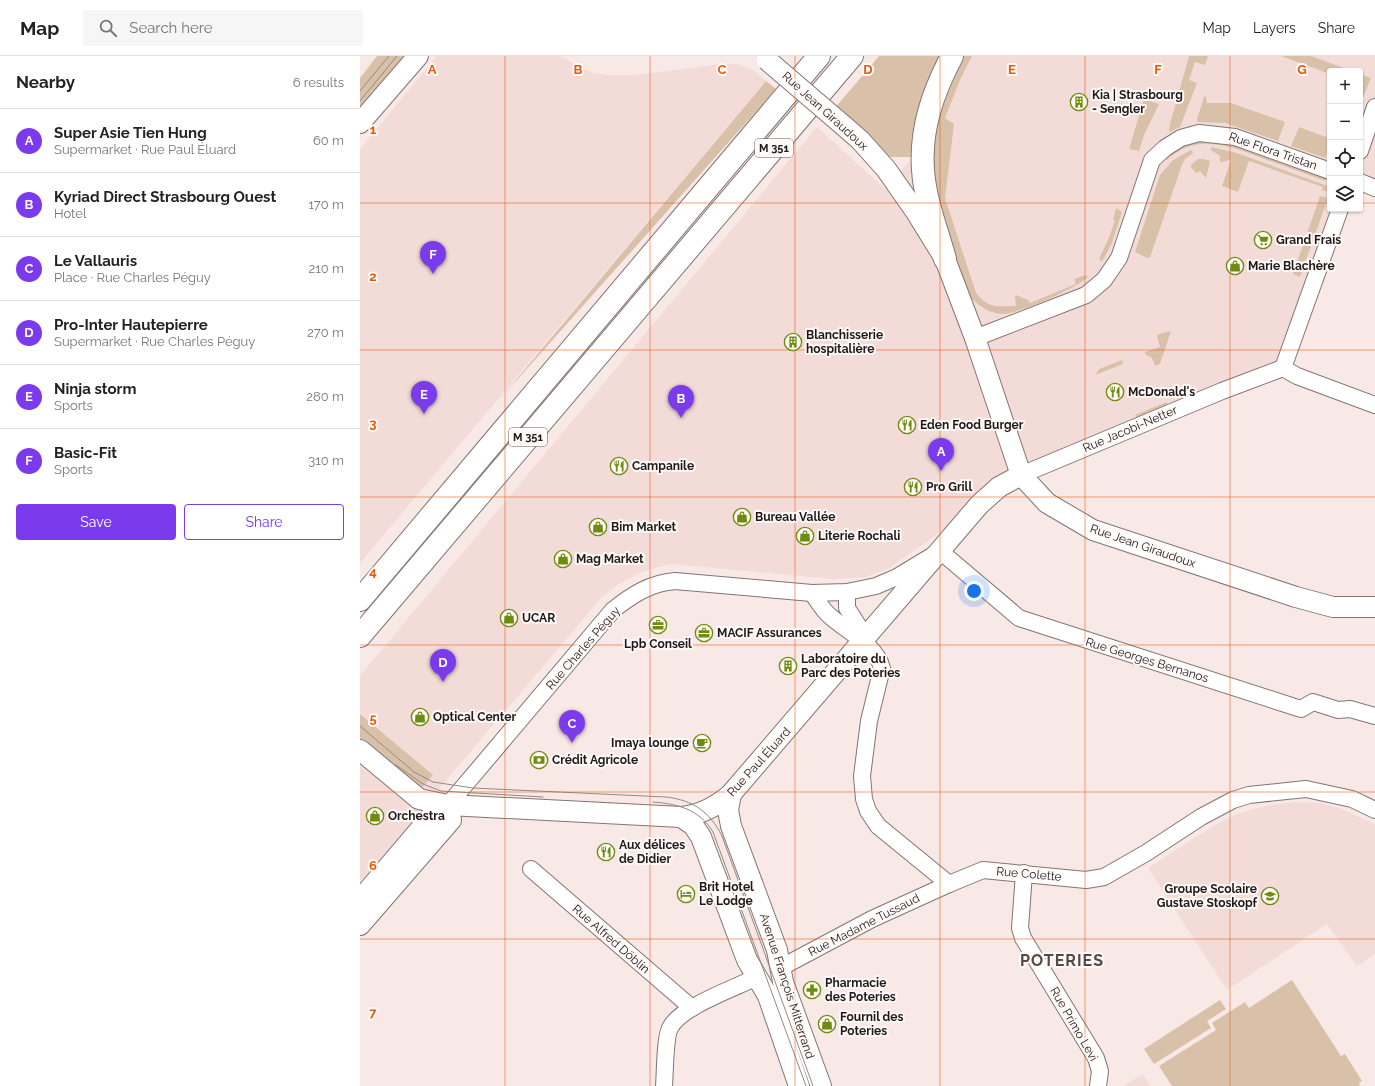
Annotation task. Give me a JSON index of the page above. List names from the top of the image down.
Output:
{
  "streets": {
    "highway": ["M 351"],
    "street": [
      "Rue Jean Giraudoux",
      "Rue Flora Tristan",
      "Rue Jacobi-Netter",
      "Rue Charles Péguy",
      "Rue Georges Bernanos",
      "Rue Paul Éluard",
      "Rue Colette",
      "Rue Madame Tussaud",
      "Rue Alfred Döblin",
      "Avenue François Mitterrand",
      "Rue Primo Levi"
    ]
  },
  "crossings": [
    ["Rue Jean Giraudoux", "Rue Flora Tristan"],
    ["Rue Jean Giraudoux", "Rue Jacobi-Netter"],
    ["Rue Jean Giraudoux", "Rue Paul Éluard"],
    ["Rue Jacobi-Netter", "Rue Paul Éluard"],
    ["Rue Charles Péguy", "Rue Georges Bernanos"],
    ["Rue Charles Péguy", "Rue Paul Éluard"],
    ["Rue Georges Bernanos", "Rue Paul Éluard"],
    ["Rue Paul Éluard", "Avenue François Mitterrand"],
    ["Rue Colette", "Rue Madame Tussaud"],
    ["Rue Colette", "Rue Primo Levi"],
    ["Rue Madame Tussaud", "Avenue François Mitterrand"]
  ],
  "districts": ["POTERIES"],
  "places": {
    "building": ["Kia | Strasbourg - Sengler", "Blanchisserie hospitalière", "Laboratoire du Parc des Poteries"],
    "supermarket": ["Grand Frais"],
    "shop": [
      "Marie Blachère",
      "Bureau Vallée",
      "Bim Market",
      "Literie Rochali",
      "Mag Market",
      "UCAR",
      "Optical Center",
      "Orchestra",
      "Fournil des Poteries"
    ],
    "restaurant": [
      "McDonald's",
      "Eden Food Burger",
      "Campanile",
      "Pro Grill",
      "Aux délices de Didier"
    ],
    "office": ["Lpb Conseil", "MACIF Assurances"],
    "cafe": ["Imaya lounge"],
    "bank": ["Crédit Agricole"],
    "hotel": ["Brit Hotel Le Lodge"],
    "school or university": ["Groupe Scolaire Gustave Stoskopf"],
    "pharmacy": ["Pharmacie des Poteries"]
  },
  "page": {
    "header": "Map",
    "search": "Search here",
    "nav": ["Map", "Layers", "Share"],
    "heading": ["Nearby", "6 results"],
    "map_buttons": ["+", "−"],
    "list": [
      {
        "mark": "A",
        "name": "Super Asie Tien Hung",
        "note": "Supermarket · Rue Paul Éluard",
        "value": "60 m"
      },
      {
        "mark": "B",
        "name": "Kyriad Direct Strasbourg Ouest",
        "note": "Hotel",
        "value": "170 m"
      },
      {
        "mark": "C",
        "name": "Le Vallauris",
        "note": "Place · Rue Charles Péguy",
        "value": "210 m"
      },
      {
        "mark": "D",
        "name": "Pro-Inter Hautepierre",
        "note": "Supermarket · Rue Charles Péguy",
        "value": "270 m"
      },
      {
        "mark": "E",
        "name": "Ninja storm",
        "note": "Sports",
        "value": "280 m"
      },
      {
        "mark": "F",
        "name": "Basic-Fit",
        "note": "Sports",
        "value": "310 m"
      }
    ],
    "pins": [
      "F",
      "E",
      "B",
      "A",
      "D",
      "C"
    ],
    "buttons": ["Save", "Share"]
  },
  "grid": {
    "columns": [
      "A",
      "B",
      "C",
      "D",
      "E",
      "F",
      "G"
    ],
    "rows": [
      "1",
      "2",
      "3",
      "4",
      "5",
      "6",
      "7"
    ]
  }
}
